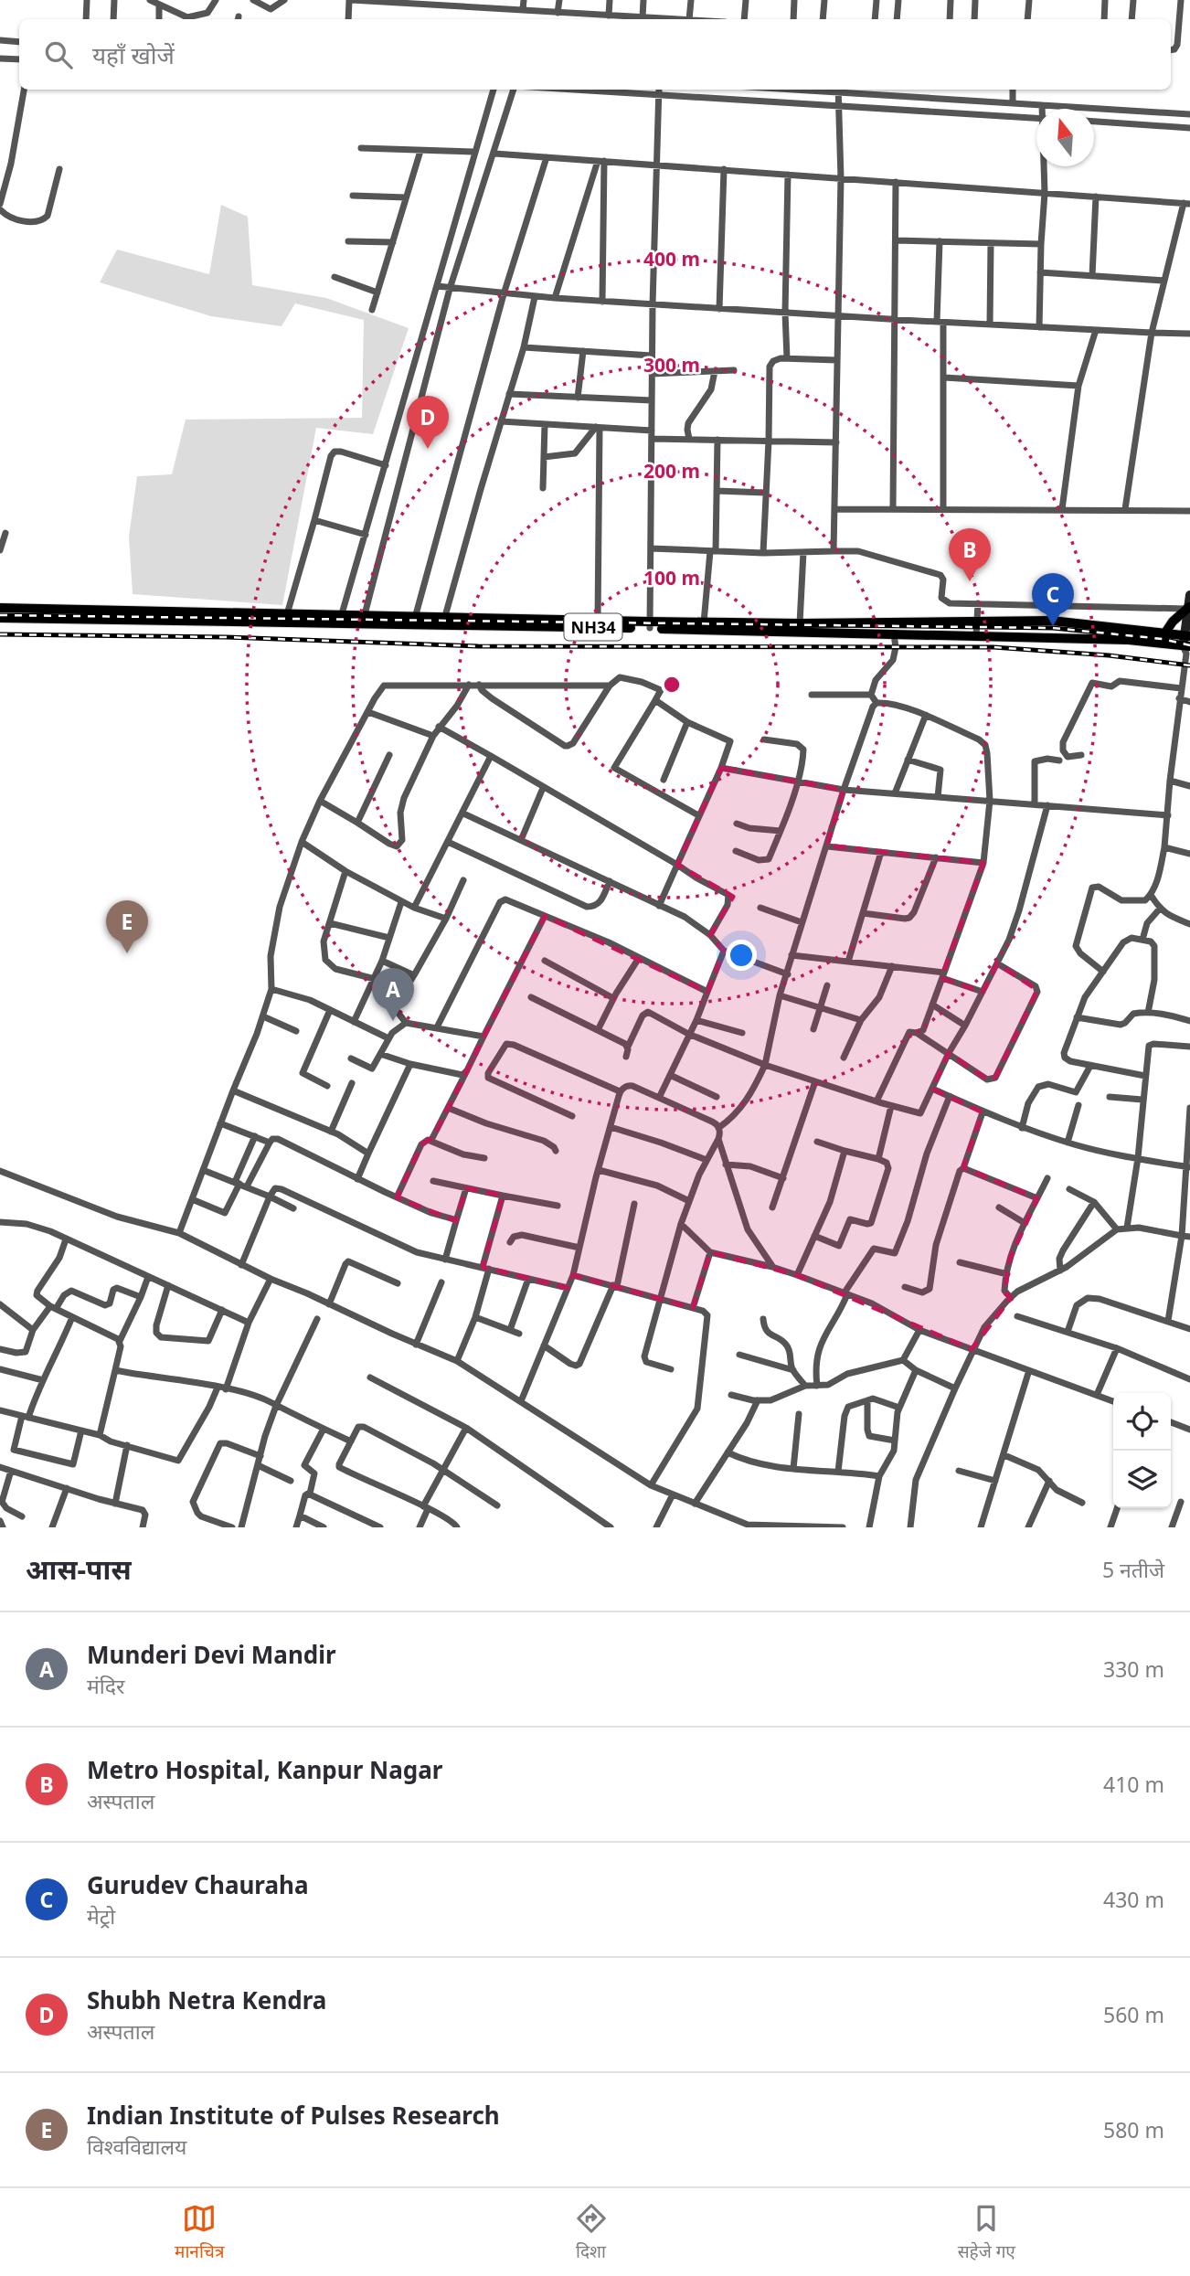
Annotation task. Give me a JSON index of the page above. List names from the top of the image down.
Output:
{
  "streets": {
    "highway": ["NH34"]
  },
  "north": "top",
  "page": {
    "search": "यहाँ खोजें",
    "pins": [
      "D",
      "B",
      "C",
      "E",
      "A"
    ],
    "heading": ["आस-पास", "5 नतीजे"],
    "list": [
      {
        "mark": "A",
        "name": "Munderi Devi Mandir",
        "note": "मंदिर",
        "value": "330 m"
      },
      {
        "mark": "B",
        "name": "Metro Hospital, Kanpur Nagar",
        "note": "अस्पताल",
        "value": "410 m"
      },
      {
        "mark": "C",
        "name": "Gurudev Chauraha",
        "note": "मेट्रो",
        "value": "430 m"
      },
      {
        "mark": "D",
        "name": "Shubh Netra Kendra",
        "note": "अस्पताल",
        "value": "560 m"
      },
      {
        "mark": "E",
        "name": "Indian Institute of Pulses Research",
        "note": "विश्वविद्यालय",
        "value": "580 m"
      }
    ],
    "nav": ["मानचित्र", "दिशा", "सहेजे गए"]
  },
  "rings": [
    "400 m",
    "300 m",
    "200 m",
    "100 m"
  ]
}
